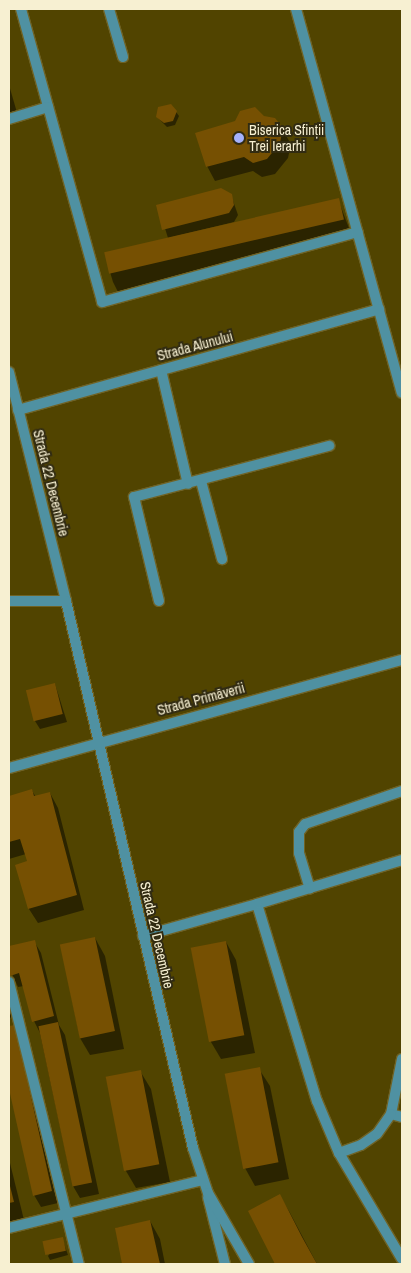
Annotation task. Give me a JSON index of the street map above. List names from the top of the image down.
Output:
{
  "streets": {
    "street": ["Strada Alunului", "Strada 22 Decembrie", "Strada Primăverii"]
  },
  "crossings": [
    ["Strada Alunului", "Strada 22 Decembrie"],
    ["Strada 22 Decembrie", "Strada Primăverii"]
  ],
  "places": ["Biserica Sfinții Trei Ierarhi"]
}
